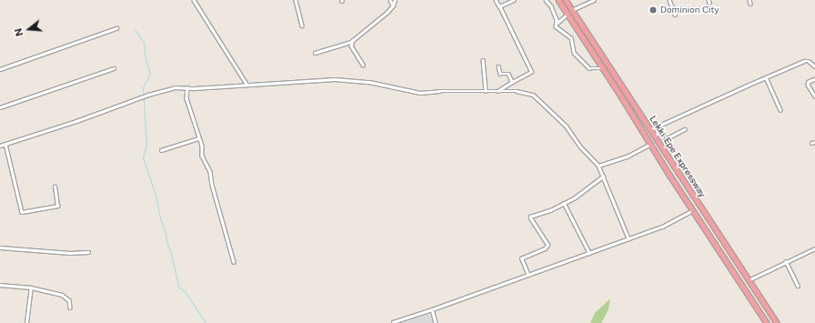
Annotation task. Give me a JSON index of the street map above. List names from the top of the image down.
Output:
{
  "streets": {
    "highway": ["Lekki-Epe Expressway"]
  },
  "places": ["Dominion City"],
  "north": "left"
}
